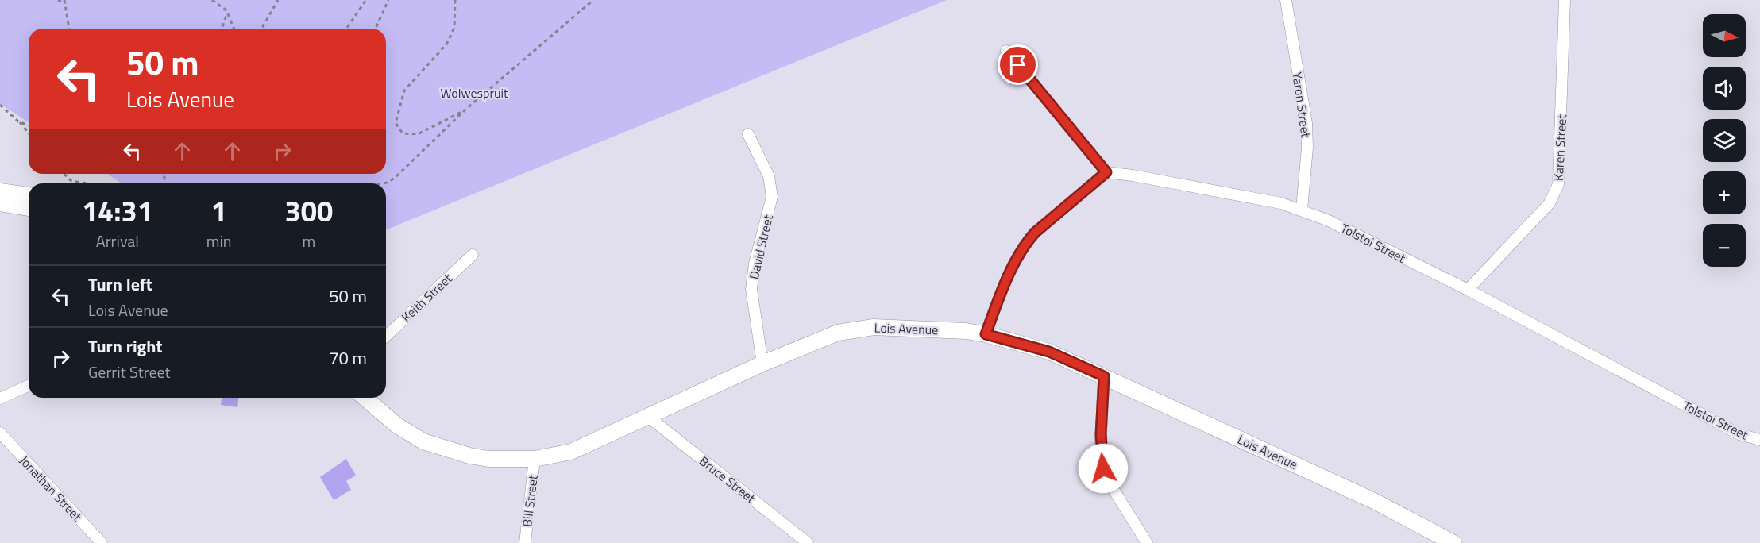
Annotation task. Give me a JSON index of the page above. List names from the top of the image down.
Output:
{
  "streets": {
    "street": [
      "Yaron Street",
      "Karen Street",
      "Tolstoi Street",
      "David Street",
      "Keith Street",
      "Lois Avenue",
      "Bruce Street",
      "Jonathan Street",
      "Bill Street"
    ]
  },
  "crossings": [
    ["Yaron Street", "Tolstoi Street"],
    ["Karen Street", "Tolstoi Street"],
    ["David Street", "Lois Avenue"],
    ["Lois Avenue", "Bruce Street"],
    ["Lois Avenue", "Bill Street"]
  ],
  "parks": ["Wolwespruit"],
  "north": "right",
  "page": {
    "map_buttons": ["+", "−"],
    "turn": ["50 m", "Lois Avenue"],
    "eta": [
      "14:31",
      "Arrival",
      "1",
      "min",
      "300",
      "m"
    ],
    "list": [
      {
        "name": "Turn left",
        "note": "Lois Avenue",
        "value": "50 m"
      },
      {
        "name": "Turn right",
        "note": "Gerrit Street",
        "value": "70 m"
      }
    ]
  }
}
